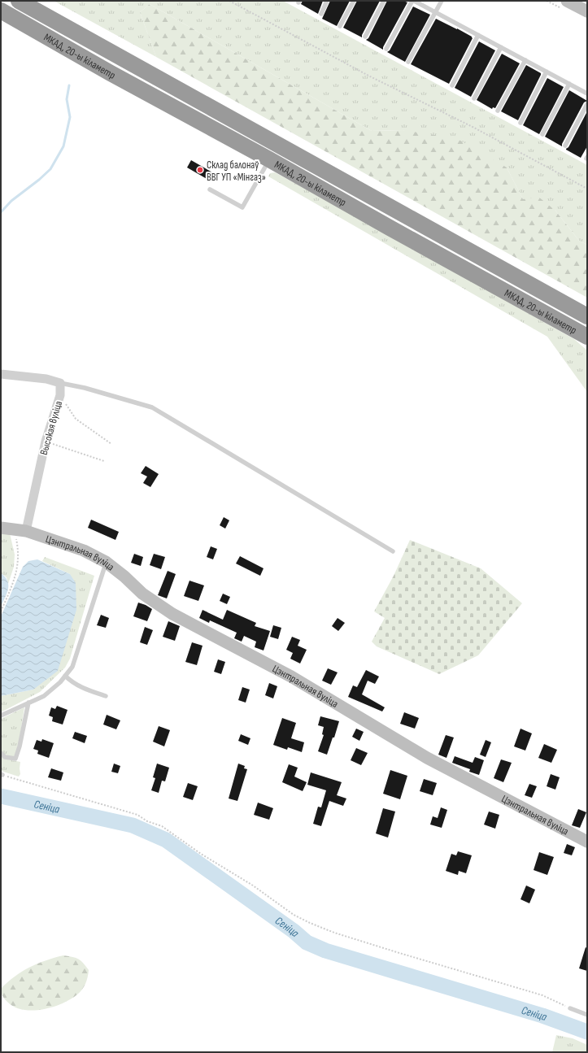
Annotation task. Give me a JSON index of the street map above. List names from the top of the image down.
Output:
{
  "streets": {
    "highway": ["МКАД, 20-ы кіламетр"],
    "street": ["Высокая вуліца", "Цэнтральная вуліца"]
  },
  "crossings": [
    ["Высокая вуліца", "Цэнтральная вуліца"]
  ],
  "water": ["Сеніца"],
  "places": ["Склад балонаў ВВГ УП «Мінгаз»"]
}
